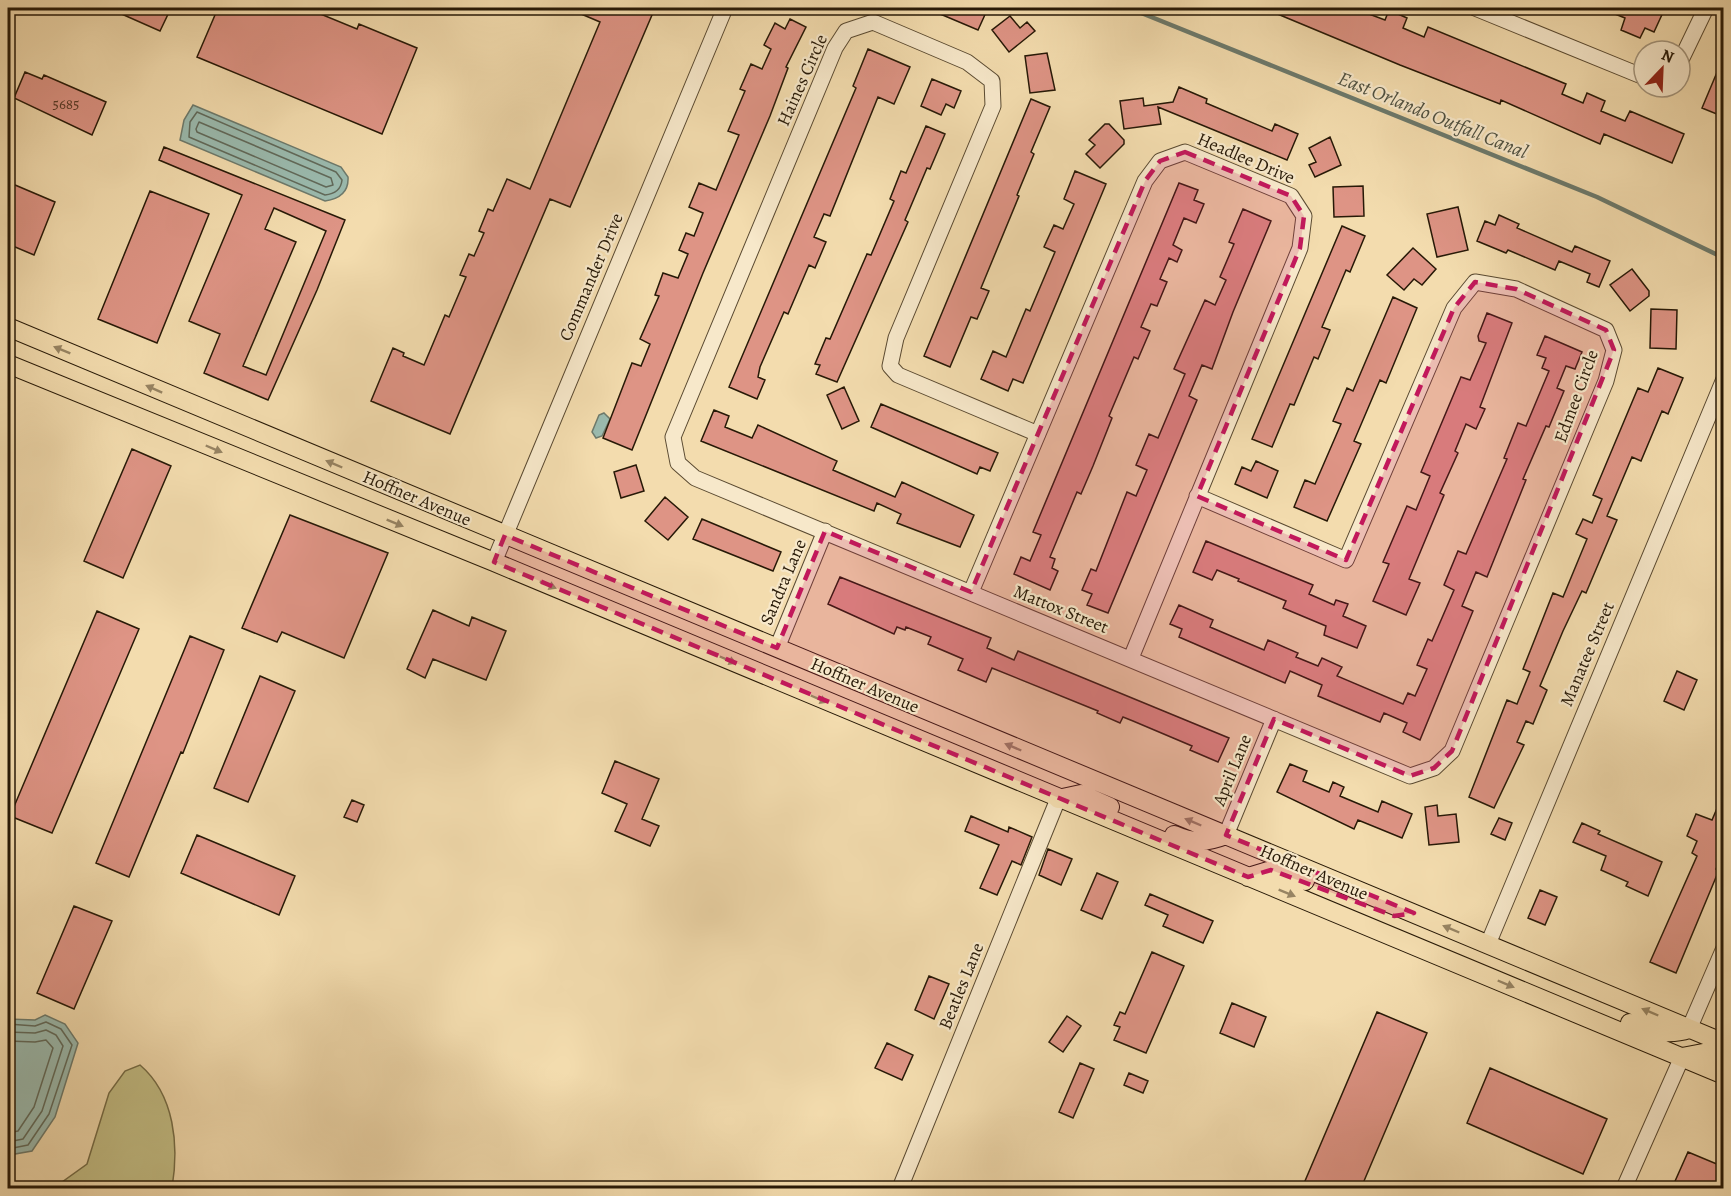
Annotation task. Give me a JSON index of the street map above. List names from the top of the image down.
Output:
{
  "streets": {
    "main road": ["Hoffner Avenue"],
    "street": [
      "Haines Circle",
      "Headlee Drive",
      "Commander Drive",
      "Edmee Circle",
      "Sandra Lane",
      "Mattox Street",
      "Manatee Street",
      "April Lane",
      "Beatles Lane"
    ]
  },
  "crossings": [
    ["Haines Circle", "Headlee Drive"],
    ["Haines Circle", "Mattox Street"],
    ["Headlee Drive", "Edmee Circle"],
    ["Headlee Drive", "Mattox Street"],
    ["Commander Drive", "Hoffner Avenue"],
    ["Edmee Circle", "Mattox Street"],
    ["Hoffner Avenue", "Sandra Lane"],
    ["Hoffner Avenue", "Manatee Street"],
    ["Hoffner Avenue", "April Lane"],
    ["Hoffner Avenue", "Beatles Lane"],
    ["Sandra Lane", "Mattox Street"],
    ["Mattox Street", "April Lane"]
  ],
  "water": ["East Orlando Outfall Canal"],
  "house_numbers": ["5685"],
  "north": "top right"
}
